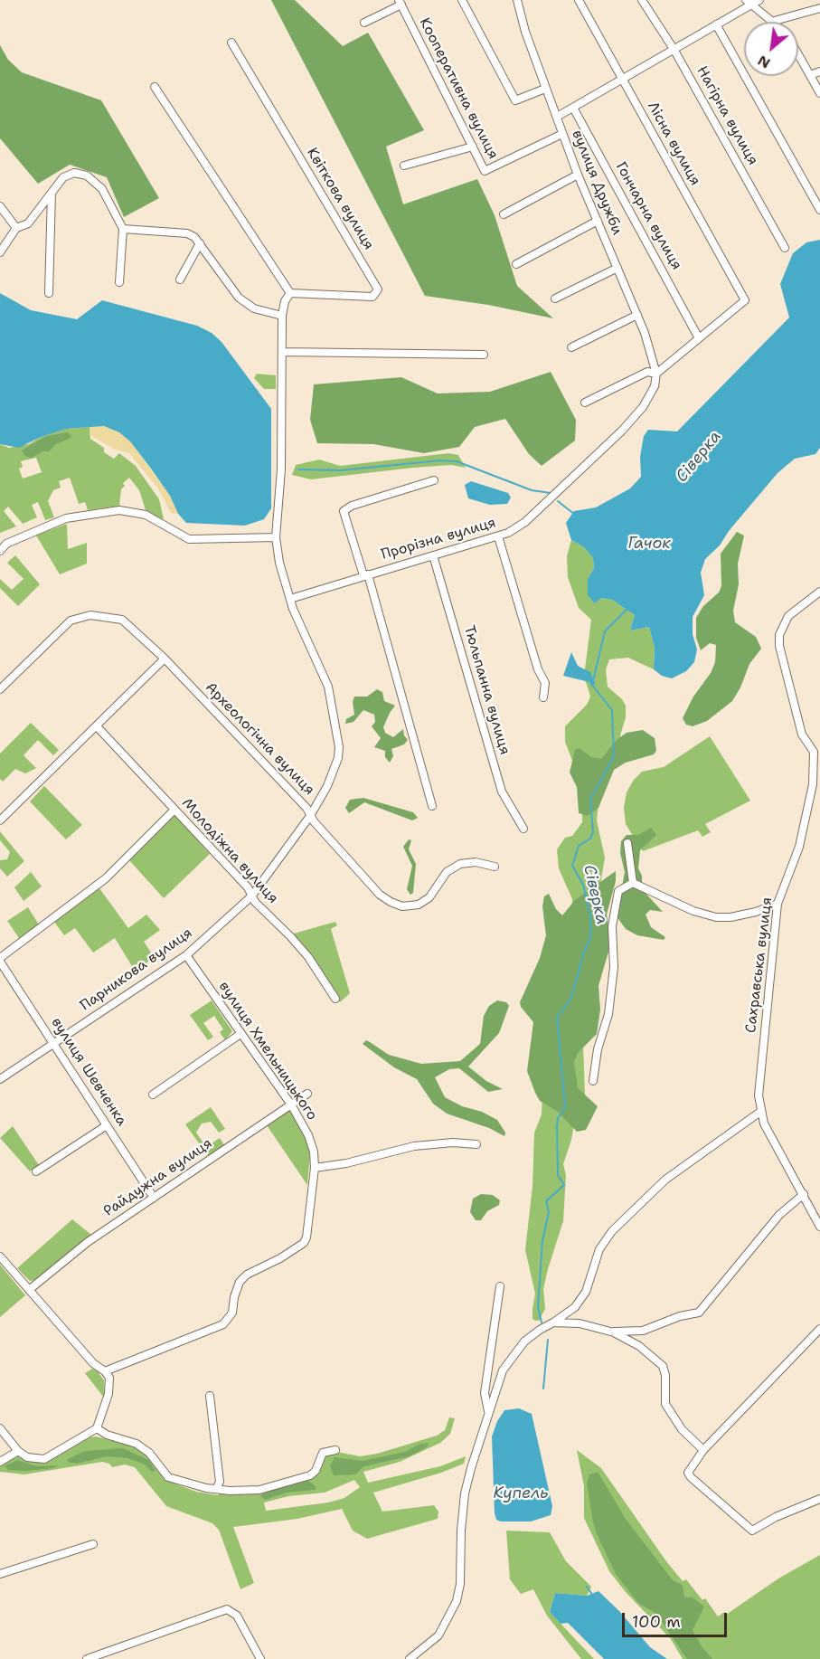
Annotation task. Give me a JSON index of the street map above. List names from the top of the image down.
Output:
{
  "streets": {
    "street": [
      "Кооперативна вулиця",
      "Нагірна вулиця",
      "Лісна вулиця",
      "вулиця Дружби",
      "Квіткова вулиця",
      "Гончарна вулиця",
      "Прорізна вулиця",
      "Тюльпанна вулиця",
      "Археологічна вулиця",
      "Молодіжна вулиця",
      "Сахравська вулиця",
      "Парникова вулиця",
      "вулиця Хмельницького",
      "вулиця Шевченка",
      "Райдужна вулиця"
    ]
  },
  "crossings": [
    ["Кооперативна вулиця", "вулиця Дружби"],
    ["Лісна вулиця", "Гончарна вулиця"],
    ["вулиця Дружби", "Прорізна вулиця"],
    ["Прорізна вулиця", "Тюльпанна вулиця"],
    ["Прорізна вулиця", "Парникова вулиця"],
    ["Археологічна вулиця", "Парникова вулиця"],
    ["Молодіжна вулиця", "Парникова вулиця"],
    ["Парникова вулиця", "вулиця Хмельницького"],
    ["Парникова вулиця", "вулиця Шевченка"],
    ["вулиця Хмельницького", "Райдужна вулиця"],
    ["вулиця Шевченка", "Райдужна вулиця"]
  ],
  "water": ["Сіверка", "Гачок", "Купель"],
  "scale_bar": "100 m",
  "north": "bottom left"
}
